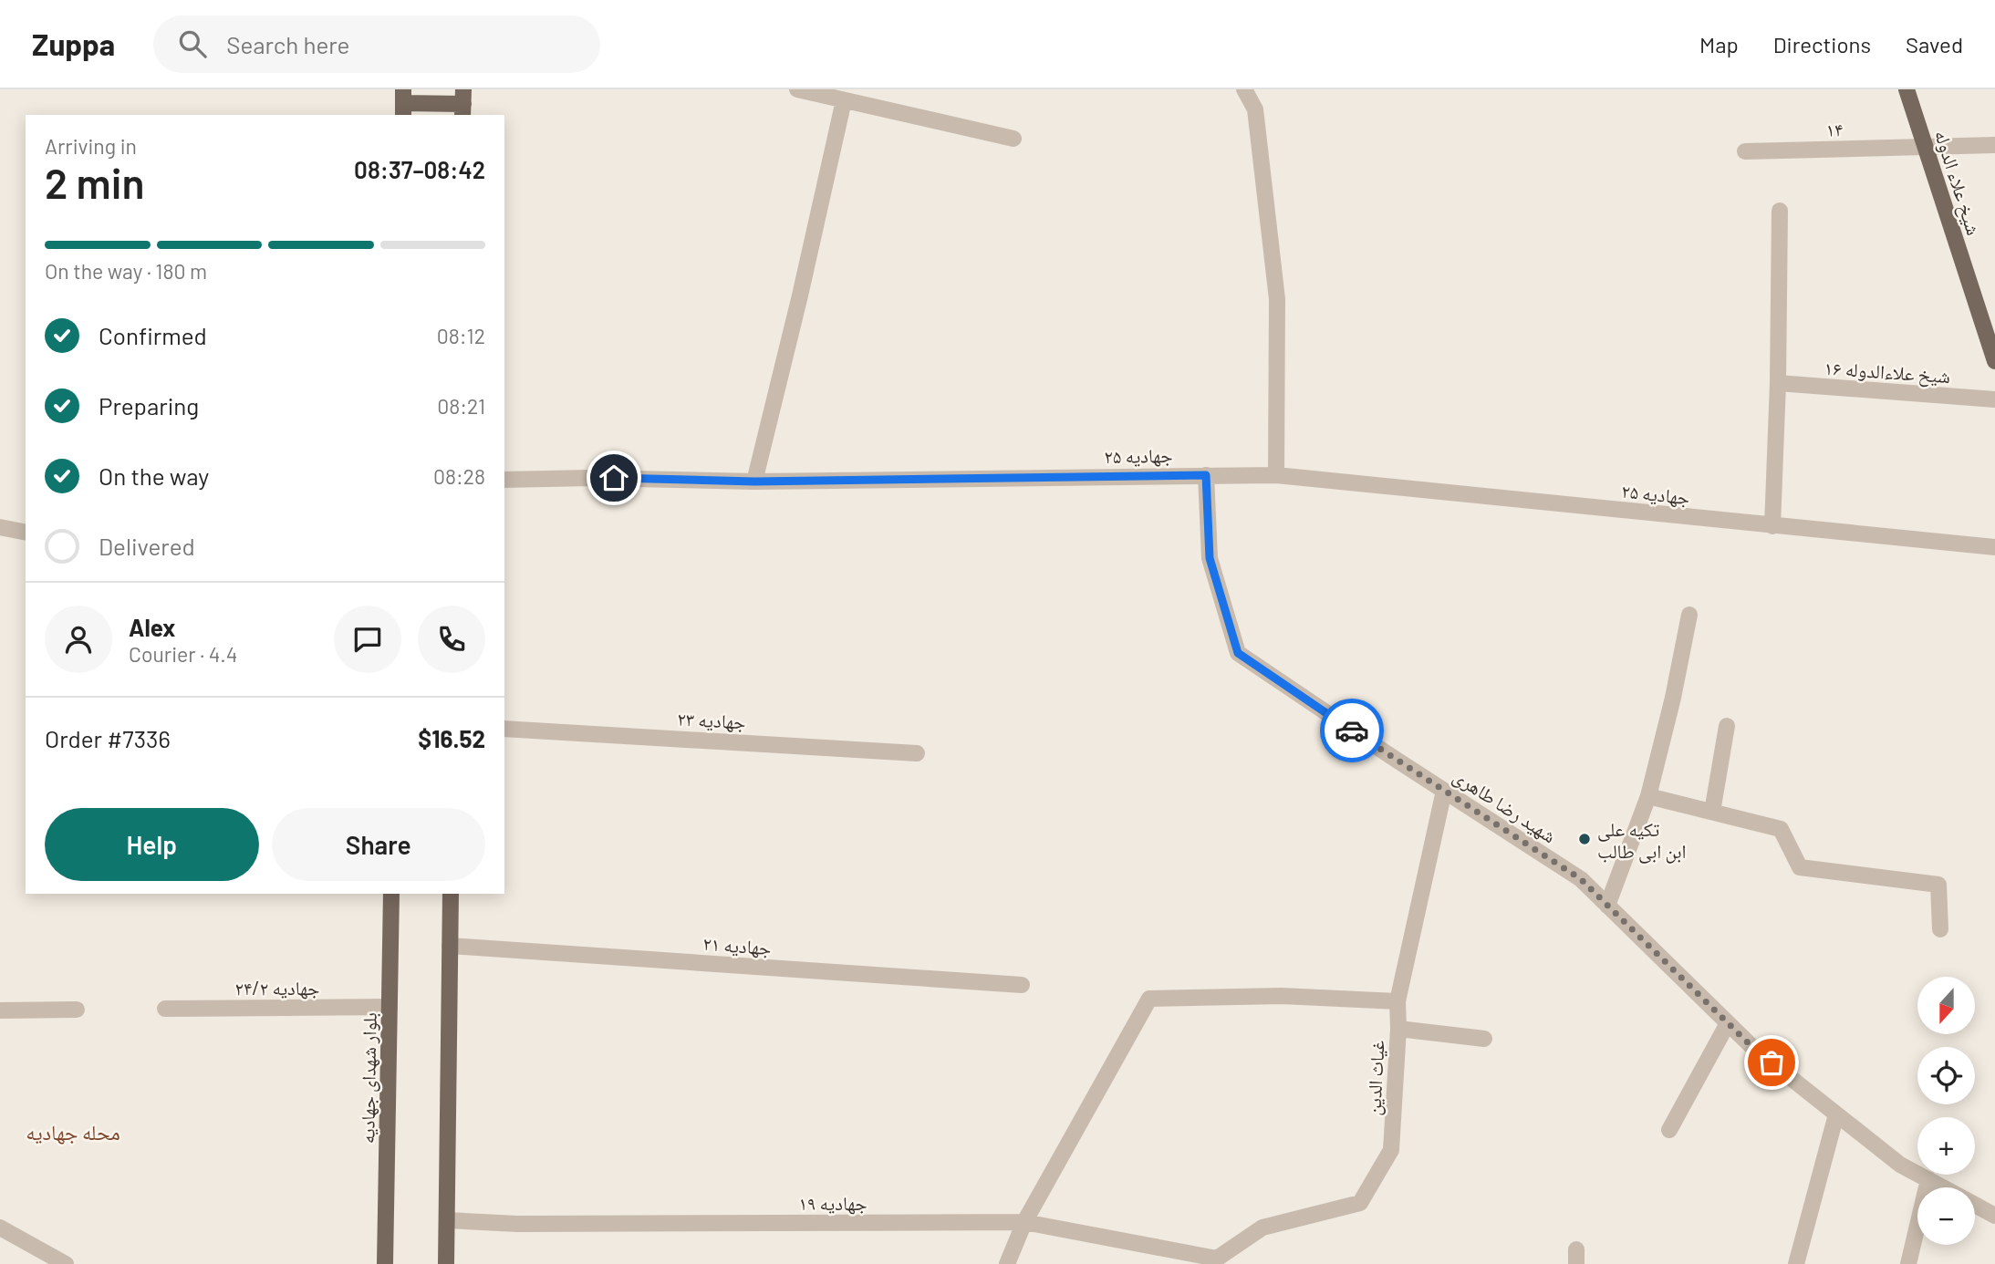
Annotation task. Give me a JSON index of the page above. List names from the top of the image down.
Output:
{
  "streets": {
    "main road": ["شیخ علاء الدوله", "بلوار شهدای جهادیه"],
    "street": [
      "۱۴",
      "شیخ علاءالدوله ۱۶",
      "جهادیه ۲۵",
      "جهادیه ۲۳",
      "شهید رضا طاهری",
      "جهادیه ۲۱",
      "جهادیه ۲۴/۲",
      "غیاث الدین",
      "جهادیه ۱۹"
    ]
  },
  "crossings": [
    ["۱۴", "شیخ علاء الدوله"],
    ["جهادیه ۲۵", "شهید رضا طاهری"],
    ["شهید رضا طاهری", "غیاث الدین"],
    ["جهادیه ۲۴/۲", "بلوار شهدای جهادیه"],
    ["غیاث الدین", "جهادیه ۱۹"]
  ],
  "districts": ["محله جهادیه"],
  "places": ["تکیه علی ابن ابی طالب"],
  "north": "bottom",
  "page": {
    "header": "Zuppa",
    "search": "Search here",
    "nav": ["Map", "Directions", "Saved"],
    "heading": ["2 min", "Arriving in", "08:37–08:42"],
    "panel": [
      "Alex",
      "Courier · 4.4",
      "Order #7336",
      "$16.52"
    ],
    "bar": "On the way · 180 m",
    "list": [
      ["Confirmed", "08:12"],
      ["Preparing", "08:21"],
      ["On the way", "08:28"],
      "Delivered"
    ],
    "buttons": ["Help", "Share"],
    "map_buttons": ["+", "−"]
  }
}
